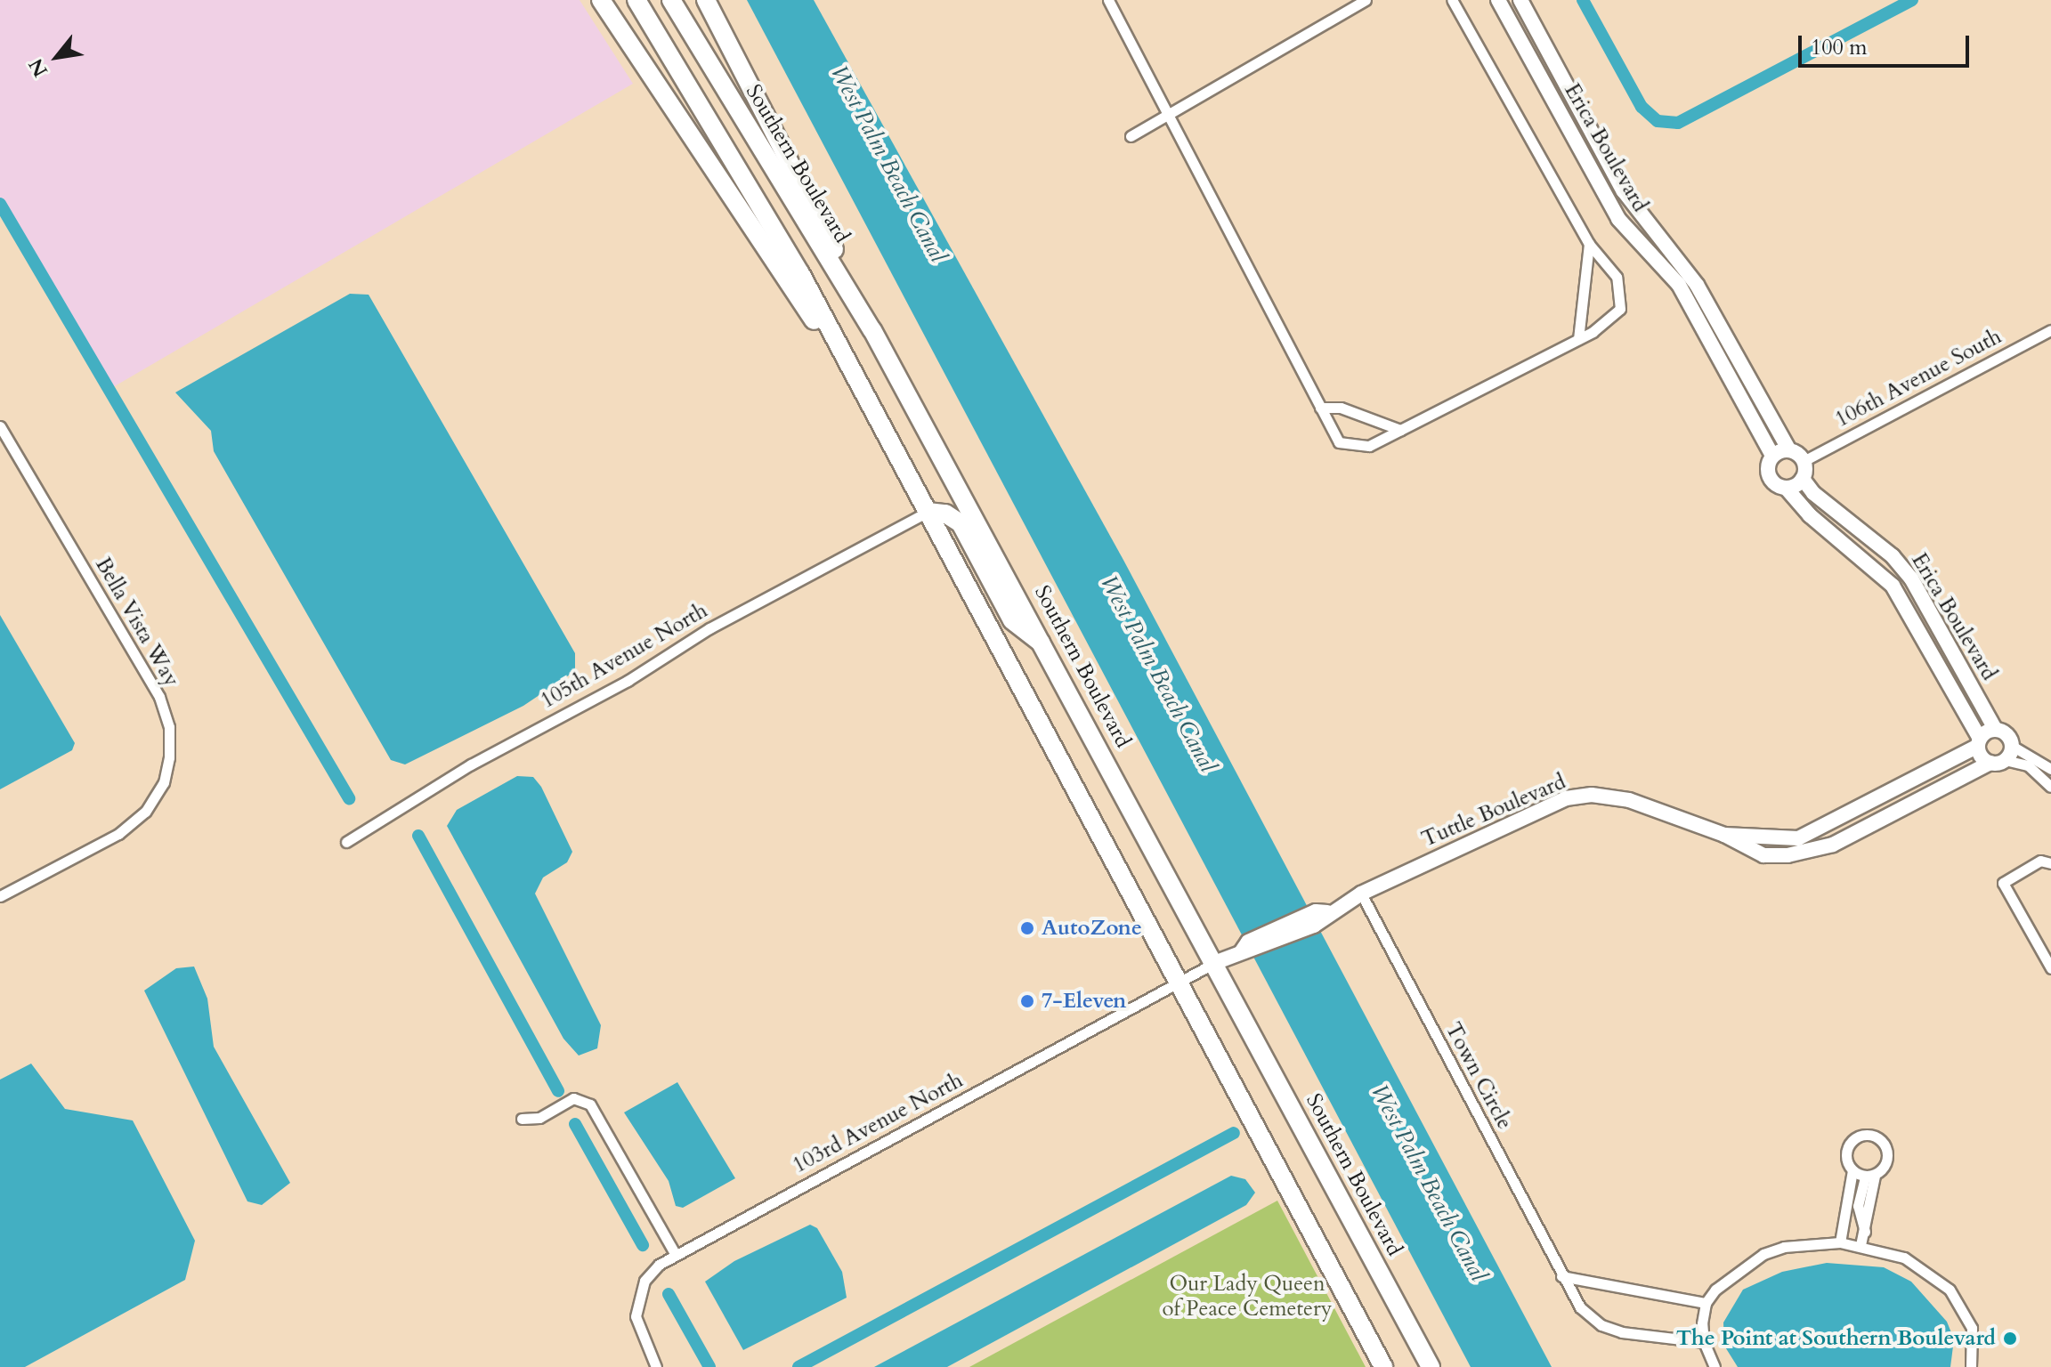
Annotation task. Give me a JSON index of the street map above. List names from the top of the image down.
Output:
{
  "streets": {
    "highway": ["Southern Boulevard"],
    "street": [
      "Erica Boulevard",
      "106th Avenue South",
      "Bella Vista Way",
      "105th Avenue North",
      "Tuttle Boulevard",
      "Town Circle",
      "103rd Avenue North"
    ]
  },
  "crossings": [
    ["Erica Boulevard", "106th Avenue South"],
    ["Erica Boulevard", "Tuttle Boulevard"],
    ["Southern Boulevard", "Tuttle Boulevard"],
    ["Southern Boulevard", "103rd Avenue North"],
    ["Tuttle Boulevard", "Town Circle"],
    ["Tuttle Boulevard", "103rd Avenue North"]
  ],
  "water": ["West Palm Beach Canal"],
  "parks": ["Our Lady Queen of Peace Cemetery"],
  "places": ["AutoZone", "7-Eleven", "The Point at Southern Boulevard"],
  "scale_bar": "100 m",
  "north": "bottom left"
}
